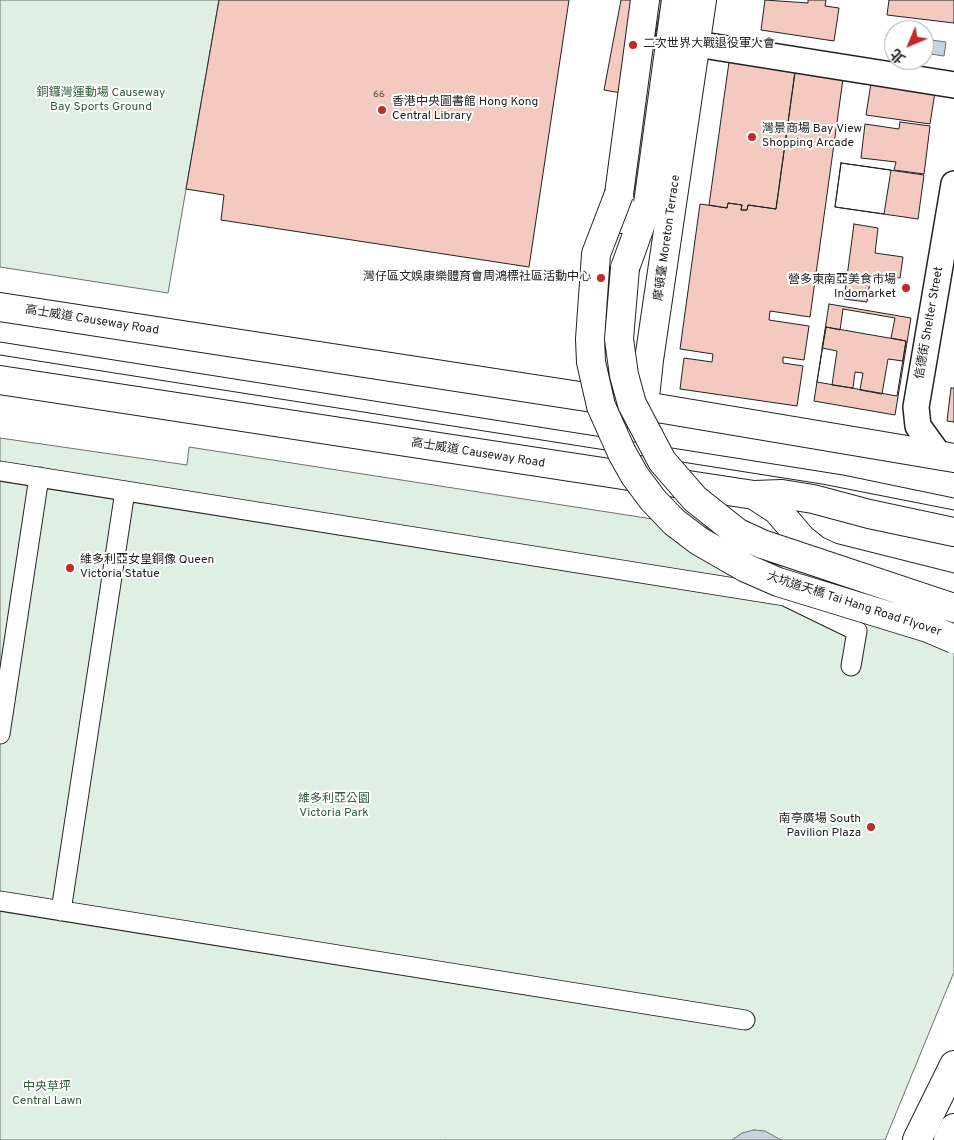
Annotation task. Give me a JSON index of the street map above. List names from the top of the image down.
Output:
{
  "streets": {
    "main road": ["摩頓臺 Moreton Terrace", "高士威道 Causeway Road", "大坑道天橋 Tai Hang Road Flyover"],
    "street": ["信德街 Shelter Street"]
  },
  "crossings": [
    ["摩頓臺 Moreton Terrace", "高士威道 Causeway Road"],
    ["高士威道 Causeway Road", "信德街 Shelter Street"]
  ],
  "parks": ["銅鑼灣運動場 Causeway Bay Sports Ground", "維多利亞公園 Victoria Park", "中央草坪 Central Lawn"],
  "places": [
    "二次世界大戰退役軍人會",
    "香港中央圖書館 Hong Kong Central Library",
    "灣景商場 Bay View Shopping Arcade",
    "灣仔區文娛康樂體育會周鴻標社區活動中心",
    "營多東南亞美食市場 Indomarket",
    "維多利亞女皇銅像 Queen Victoria Statue",
    "南亭廣場 South Pavilion Plaza"
  ],
  "house_numbers": ["66"],
  "north": "bottom left"
}
